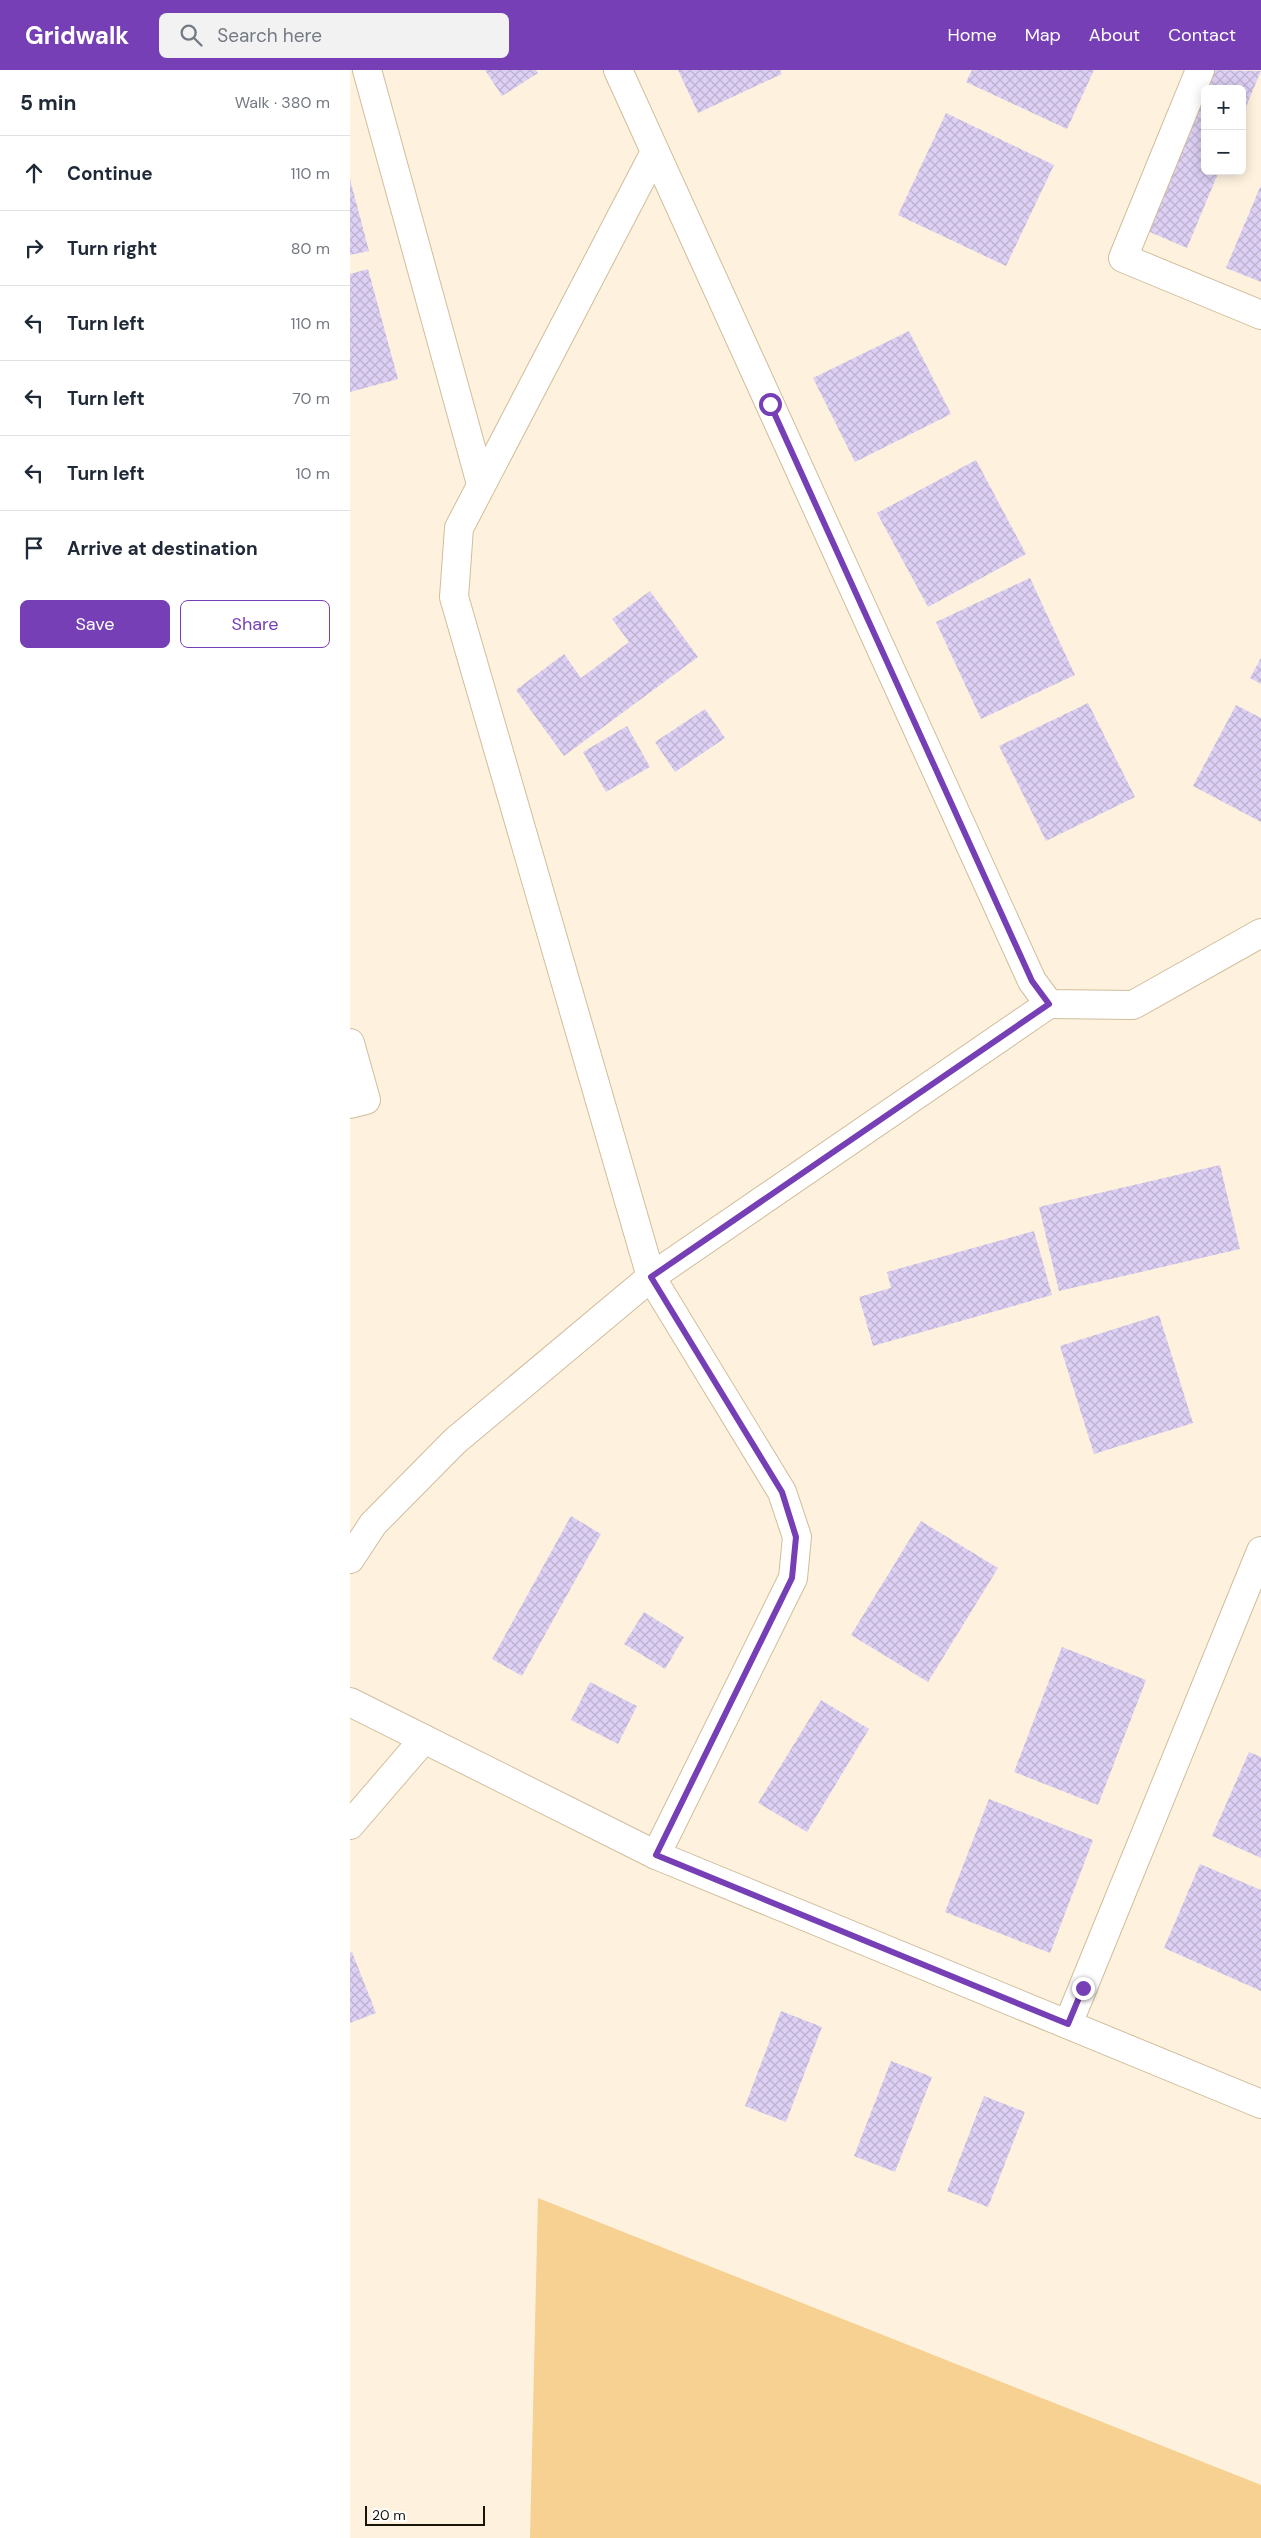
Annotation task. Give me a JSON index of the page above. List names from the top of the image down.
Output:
{
  "scale_bar": "20 m",
  "page": {
    "header": "Gridwalk",
    "search": "Search here",
    "nav": [
      "Home",
      "Map",
      "About",
      "Contact"
    ],
    "heading": ["5 min", "Walk · 380 m"],
    "map_buttons": ["+", "−"],
    "list": [
      ["Continue", "110 m"],
      ["Turn right", "80 m"],
      ["Turn left", "110 m"],
      ["Turn left", "70 m"],
      ["Turn left", "10 m"],
      "Arrive at destination"
    ],
    "buttons": ["Save", "Share"],
    "scale": "20 m"
  }
}
